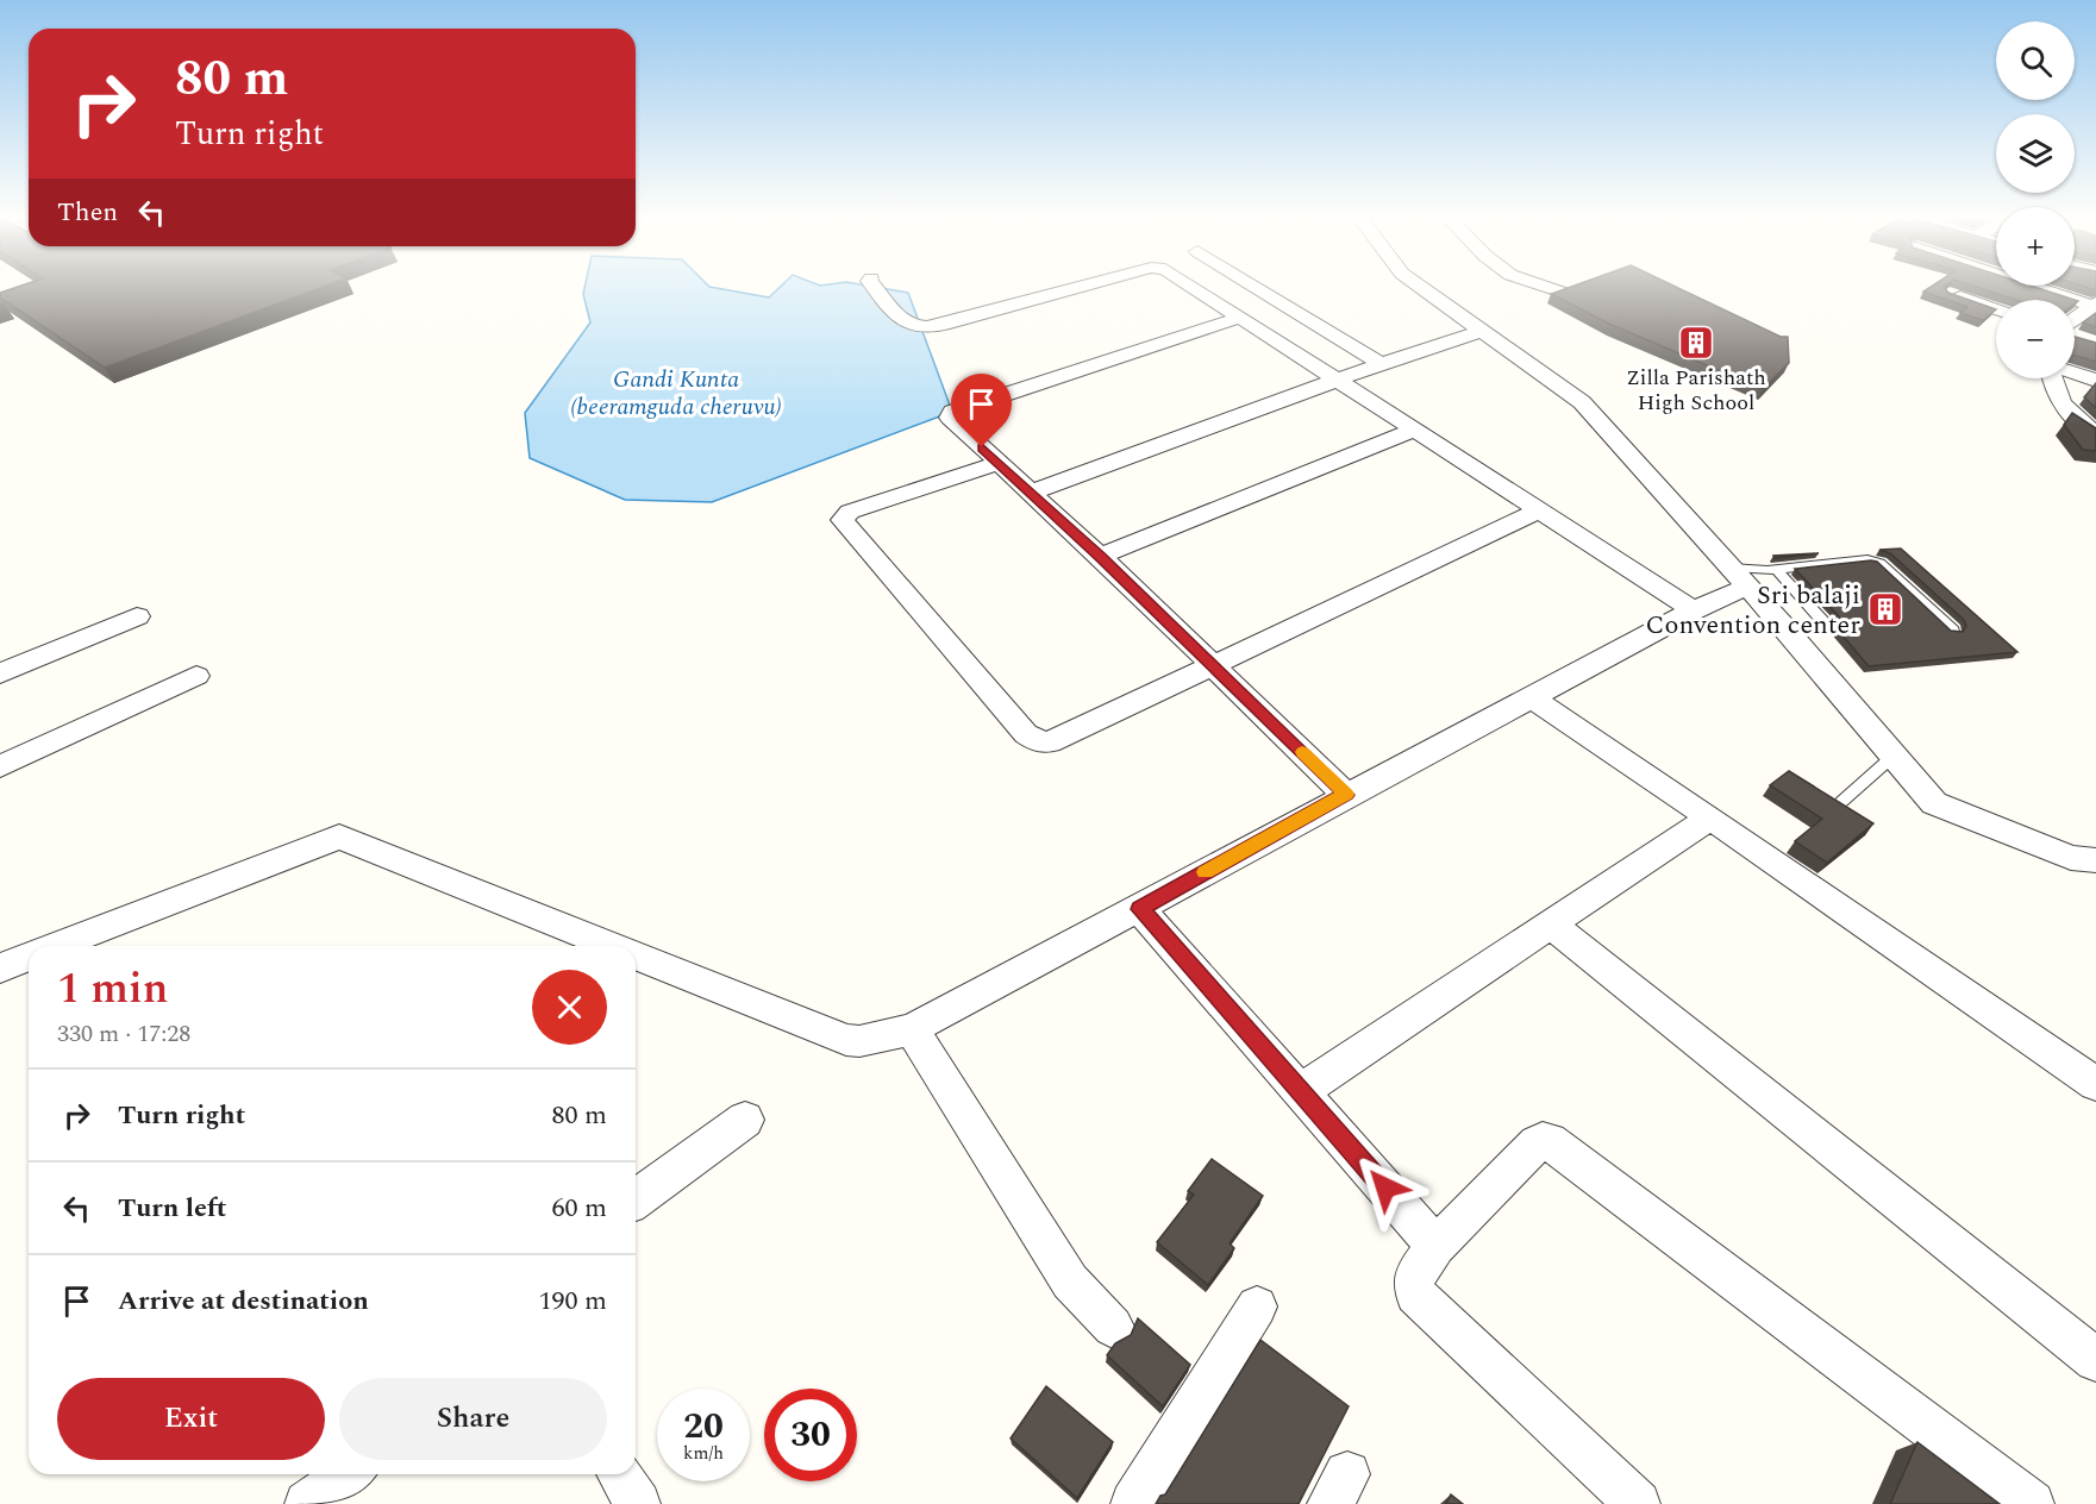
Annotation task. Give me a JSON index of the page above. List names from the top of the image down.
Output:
{
  "water": ["Gandi Kunta (beeramguda cheruvu)"],
  "places": {
    "building": ["Zilla Parishath High School", "Sri balaji Convention center"]
  },
  "page": {
    "map_buttons": ["+", "−"],
    "turn": ["80 m", "Turn right"],
    "then": "Then",
    "heading": ["1 min", "330 m · 17:28"],
    "list": [
      {
        "name": "Turn right",
        "value": "80 m"
      },
      {
        "name": "Turn left",
        "value": "60 m"
      },
      {
        "name": "Arrive at destination",
        "value": "190 m"
      }
    ],
    "buttons": ["Exit", "Share"],
    "speed": "20 km/h",
    "limit": "30"
  }
}
